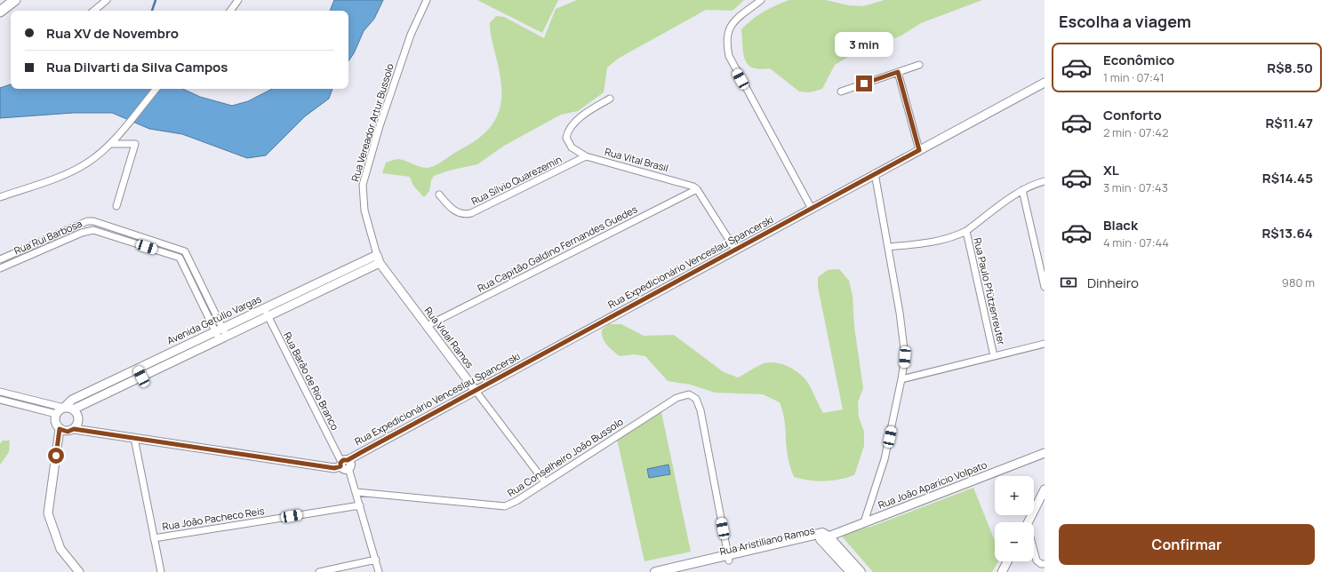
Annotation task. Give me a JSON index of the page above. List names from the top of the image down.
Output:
{
  "streets": {
    "main road": ["Rua Aristiliano Ramos"],
    "street": [
      "Rua Vereador Artur Bussolo",
      "Rua Vital Brasil",
      "Rua Sílvio Quarezemin",
      "Rua Rui Barbosa",
      "Rua Capitão Galdino Fernandes Guedes",
      "Rua Expedicionário Venceslau Spancerski",
      "Rua Paulo Pfützenreuter",
      "Avenida Getúlio Vargas",
      "Rua Vidal Ramos",
      "Rua Barão de Rio Branco",
      "Rua Conselheiro João Bussolo",
      "Rua João Aparício Volpato",
      "Rua João Pacheco Reis"
    ]
  },
  "crossings": [
    ["Rua Vereador Artur Bussolo", "Avenida Getúlio Vargas"],
    ["Rua Vereador Artur Bussolo", "Rua Vidal Ramos"],
    ["Rua Vital Brasil", "Rua Sílvio Quarezemin"],
    ["Rua Vital Brasil", "Rua Capitão Galdino Fernandes Guedes"],
    ["Rua Rui Barbosa", "Avenida Getúlio Vargas"],
    ["Rua Capitão Galdino Fernandes Guedes", "Rua Vidal Ramos"],
    ["Rua Expedicionário Venceslau Spancerski", "Avenida Getúlio Vargas"],
    ["Rua Expedicionário Venceslau Spancerski", "Rua Vidal Ramos"],
    ["Rua Expedicionário Venceslau Spancerski", "Rua Barão de Rio Branco"],
    ["Avenida Getúlio Vargas", "Rua Vidal Ramos"],
    ["Avenida Getúlio Vargas", "Rua Barão de Rio Branco"],
    ["Rua Vidal Ramos", "Rua Conselheiro João Bussolo"],
    ["Rua Barão de Rio Branco", "Rua Conselheiro João Bussolo"],
    ["Rua Barão de Rio Branco", "Rua João Pacheco Reis"],
    ["Rua Conselheiro João Bussolo", "Rua Aristiliano Ramos"],
    ["Rua João Aparício Volpato", "Rua Aristiliano Ramos"]
  ],
  "page": {
    "heading": "Escolha a viagem",
    "banner": ["Rua XV de Novembro", "Rua Dilvarti da Silva Campos"],
    "bubble": "3 min",
    "list": [
      {
        "name": "Econômico",
        "note": "1 min · 07:41",
        "value": "R$8.50"
      },
      {
        "name": "Conforto",
        "note": "2 min · 07:42",
        "value": "R$11.47"
      },
      {
        "name": "XL",
        "note": "3 min · 07:43",
        "value": "R$14.45"
      },
      {
        "name": "Black",
        "note": "4 min · 07:44",
        "value": "R$13.64"
      }
    ],
    "pay": ["Dinheiro", "980 m"],
    "map_buttons": ["+", "−"],
    "buttons": "Confirmar"
  }
}
